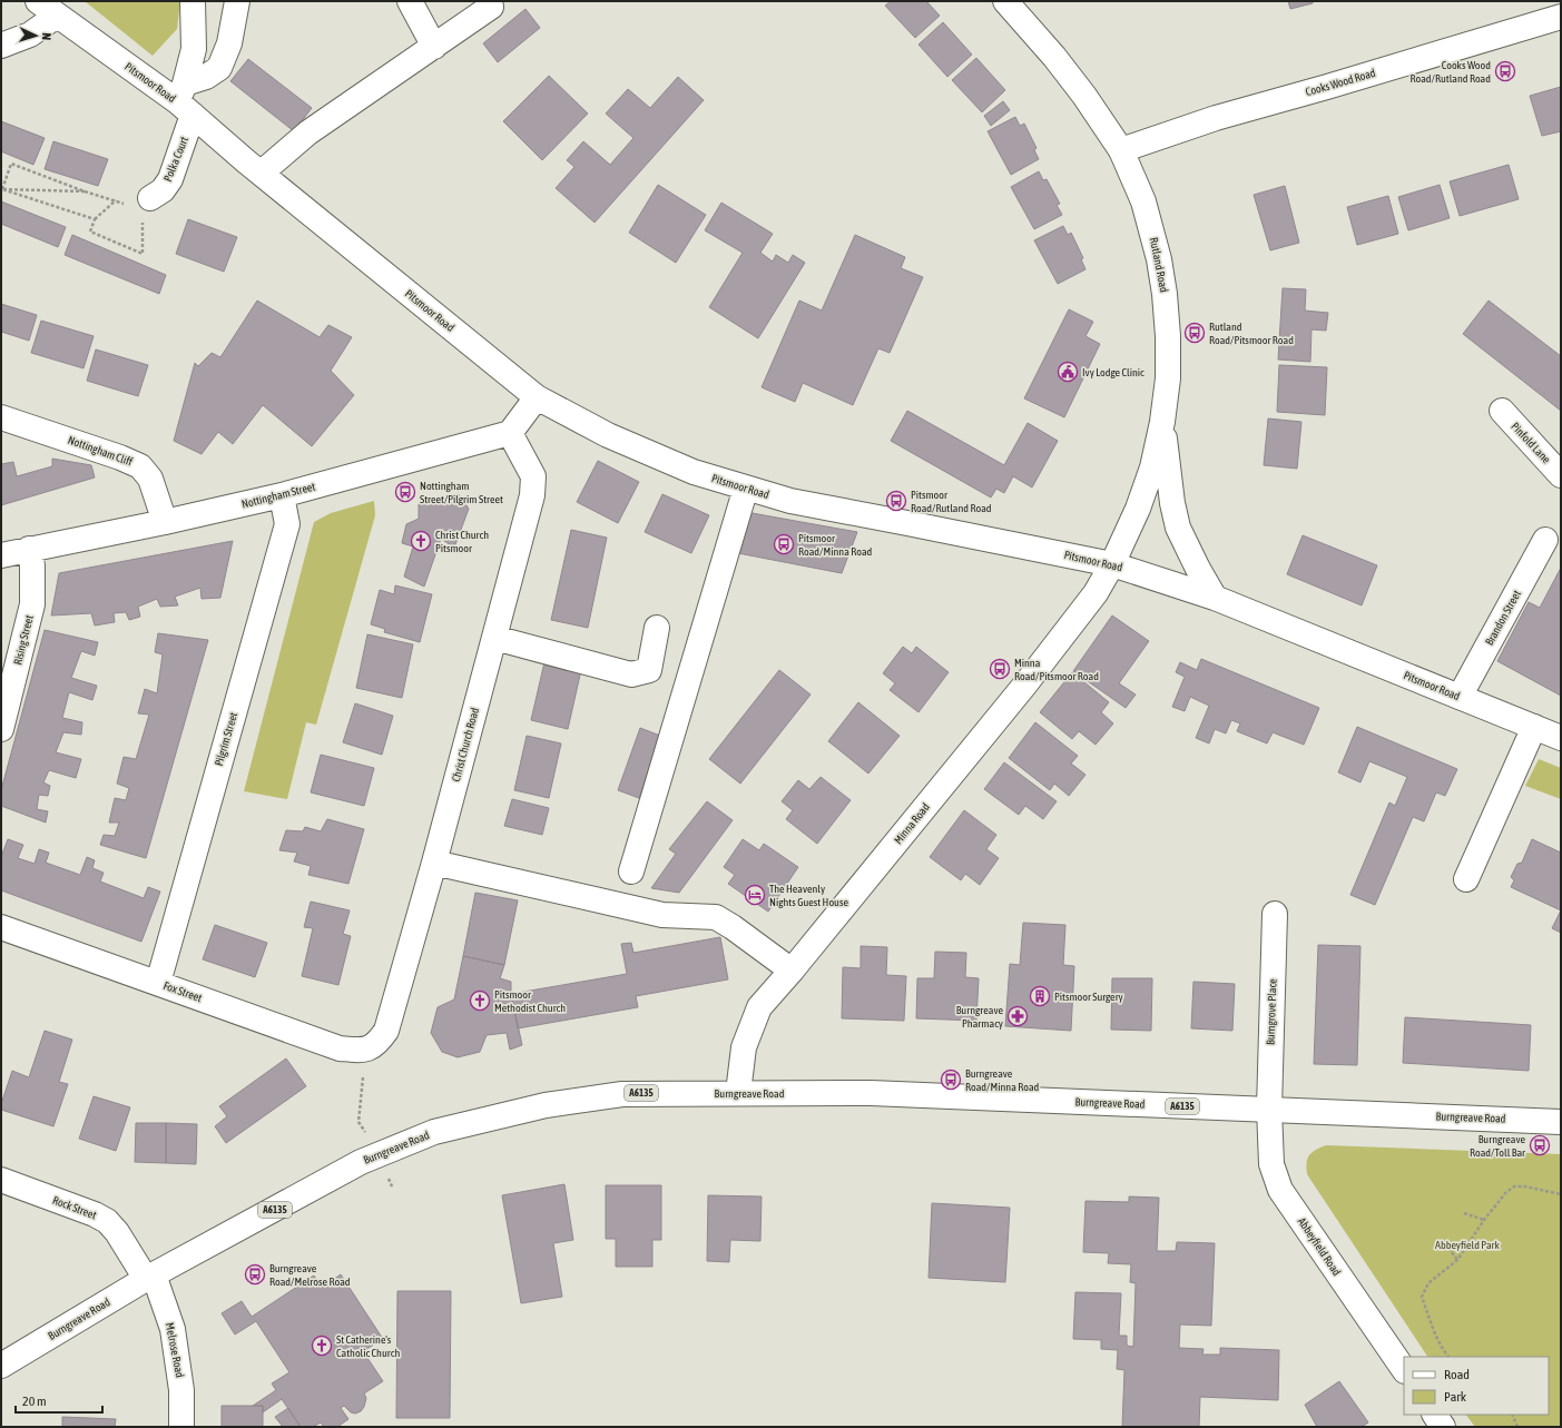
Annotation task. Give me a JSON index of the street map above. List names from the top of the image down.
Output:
{
  "streets": {
    "street": [
      "Pitsmoor Road",
      "Cooks Wood Road",
      "Polka Court",
      "Rutland Road",
      "Pinfold Lane",
      "Nottingham Cliff",
      "Nottingham Street",
      "Brandon Street",
      "Rising Street",
      "Pilgrim Street",
      "Christ Church Road",
      "Minna Road",
      "Fox Street",
      "Burngrove Place",
      "A6135",
      "Burngreave Road",
      "Rock Street",
      "Abbeyfield Road",
      "Melrose Road"
    ]
  },
  "crossings": [
    ["Pitsmoor Road", "Polka Court"],
    ["Pitsmoor Road", "Rutland Road"],
    ["Pitsmoor Road", "Brandon Street"],
    ["Pitsmoor Road", "Minna Road"],
    ["Cooks Wood Road", "Rutland Road"],
    ["Rutland Road", "Minna Road"],
    ["Nottingham Cliff", "Nottingham Street"],
    ["Nottingham Street", "Rising Street"],
    ["Nottingham Street", "Pilgrim Street"],
    ["Nottingham Street", "Christ Church Road"],
    ["Pilgrim Street", "Fox Street"],
    ["Christ Church Road", "Fox Street"],
    ["Minna Road", "Burngreave Road"],
    ["Burngrove Place", "Burngreave Road"],
    ["Burngrove Place", "Abbeyfield Road"],
    ["Burngreave Road", "Rock Street"],
    ["Burngreave Road", "Abbeyfield Road"],
    ["Burngreave Road", "Melrose Road"],
    ["Rock Street", "Melrose Road"]
  ],
  "parks": ["Abbeyfield Park"],
  "places": {
    "bus stop": [
      "Cooks Wood Road/Rutland Road",
      "Rutland Road/Pitsmoor Road",
      "Nottingham Street/Pilgrim Street",
      "Pitsmoor Road/Rutland Road",
      "Pitsmoor Road/Minna Road",
      "Minna Road/Pitsmoor Road",
      "Burngreave Road/Minna Road",
      "Burngreave Road/Toll Bar",
      "Burngreave Road/Melrose Road"
    ],
    "public building": ["Ivy Lodge Clinic"],
    "church": ["Christ Church Pitsmoor", "Pitsmoor Methodist Church", "St Catherine's Catholic Church"],
    "hotel": ["The Heavenly Nights Guest House"],
    "building": ["Pitsmoor Surgery"],
    "pharmacy": ["Burngreave Pharmacy"]
  },
  "legend": ["Road", "Park"],
  "scale_bar": "20 m",
  "north": "right"
}
